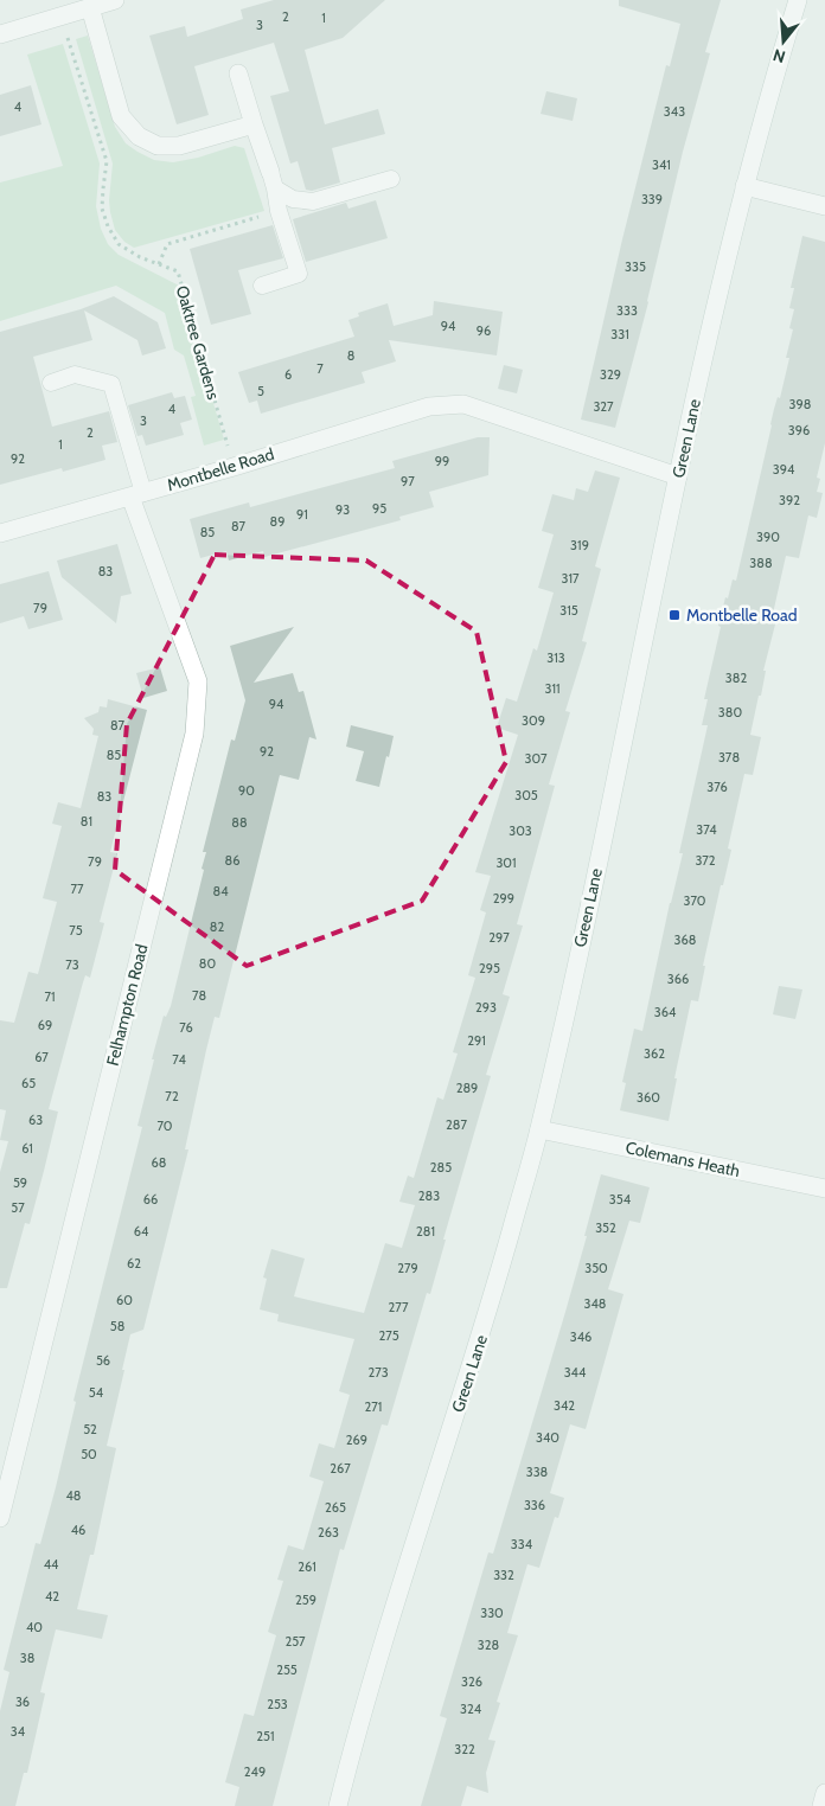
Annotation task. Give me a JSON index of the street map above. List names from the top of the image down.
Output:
{
  "streets": {
    "street": [
      "Green Lane",
      "Montbelle Road",
      "Felhampton Road",
      "Colemans Heath"
    ],
    "path": ["Oaktree Gardens"]
  },
  "crossings": [
    ["Oaktree Gardens", "Montbelle Road"],
    ["Green Lane", "Montbelle Road"],
    ["Green Lane", "Colemans Heath"],
    ["Montbelle Road", "Felhampton Road"]
  ],
  "places": {
    "transit": ["Montbelle Road"]
  },
  "house_numbers": [
    "2",
    "1",
    "3",
    "4",
    "343",
    "341",
    "339",
    "335",
    "333",
    "94",
    "96",
    "331",
    "8",
    "7",
    "6",
    "329",
    "5",
    "398",
    "327",
    "4",
    "3",
    "396",
    "2",
    "1",
    "92",
    "99",
    "394",
    "97",
    "392",
    "95",
    "93",
    "91",
    "89",
    "87",
    "85",
    "390",
    "319",
    "388",
    "83",
    "317",
    "79",
    "315",
    "313",
    "382",
    "311",
    "94",
    "380",
    "309",
    "87",
    "92",
    "85",
    "378",
    "307",
    "376",
    "90",
    "305",
    "83",
    "81",
    "88",
    "374",
    "303",
    "86",
    "372",
    "79",
    "301",
    "77",
    "84",
    "299",
    "370",
    "82",
    "75",
    "297",
    "368",
    "80",
    "73",
    "295",
    "366",
    "78",
    "71",
    "293",
    "364",
    "69",
    "76",
    "291",
    "362",
    "67",
    "74",
    "65",
    "289",
    "72",
    "360",
    "63",
    "287",
    "70",
    "61",
    "68",
    "285",
    "59",
    "283",
    "66",
    "354",
    "57",
    "352",
    "64",
    "281",
    "62",
    "279",
    "350",
    "60",
    "348",
    "277",
    "58",
    "275",
    "346",
    "56",
    "273",
    "344",
    "54",
    "342",
    "271",
    "52",
    "340",
    "269",
    "50",
    "267",
    "338",
    "48",
    "336",
    "265",
    "46",
    "263",
    "334",
    "44",
    "261",
    "332",
    "42",
    "259",
    "330",
    "40",
    "257",
    "328",
    "38",
    "255",
    "326",
    "36",
    "253",
    "324",
    "34",
    "251",
    "322",
    "249"
  ],
  "north": "bottom"
}
